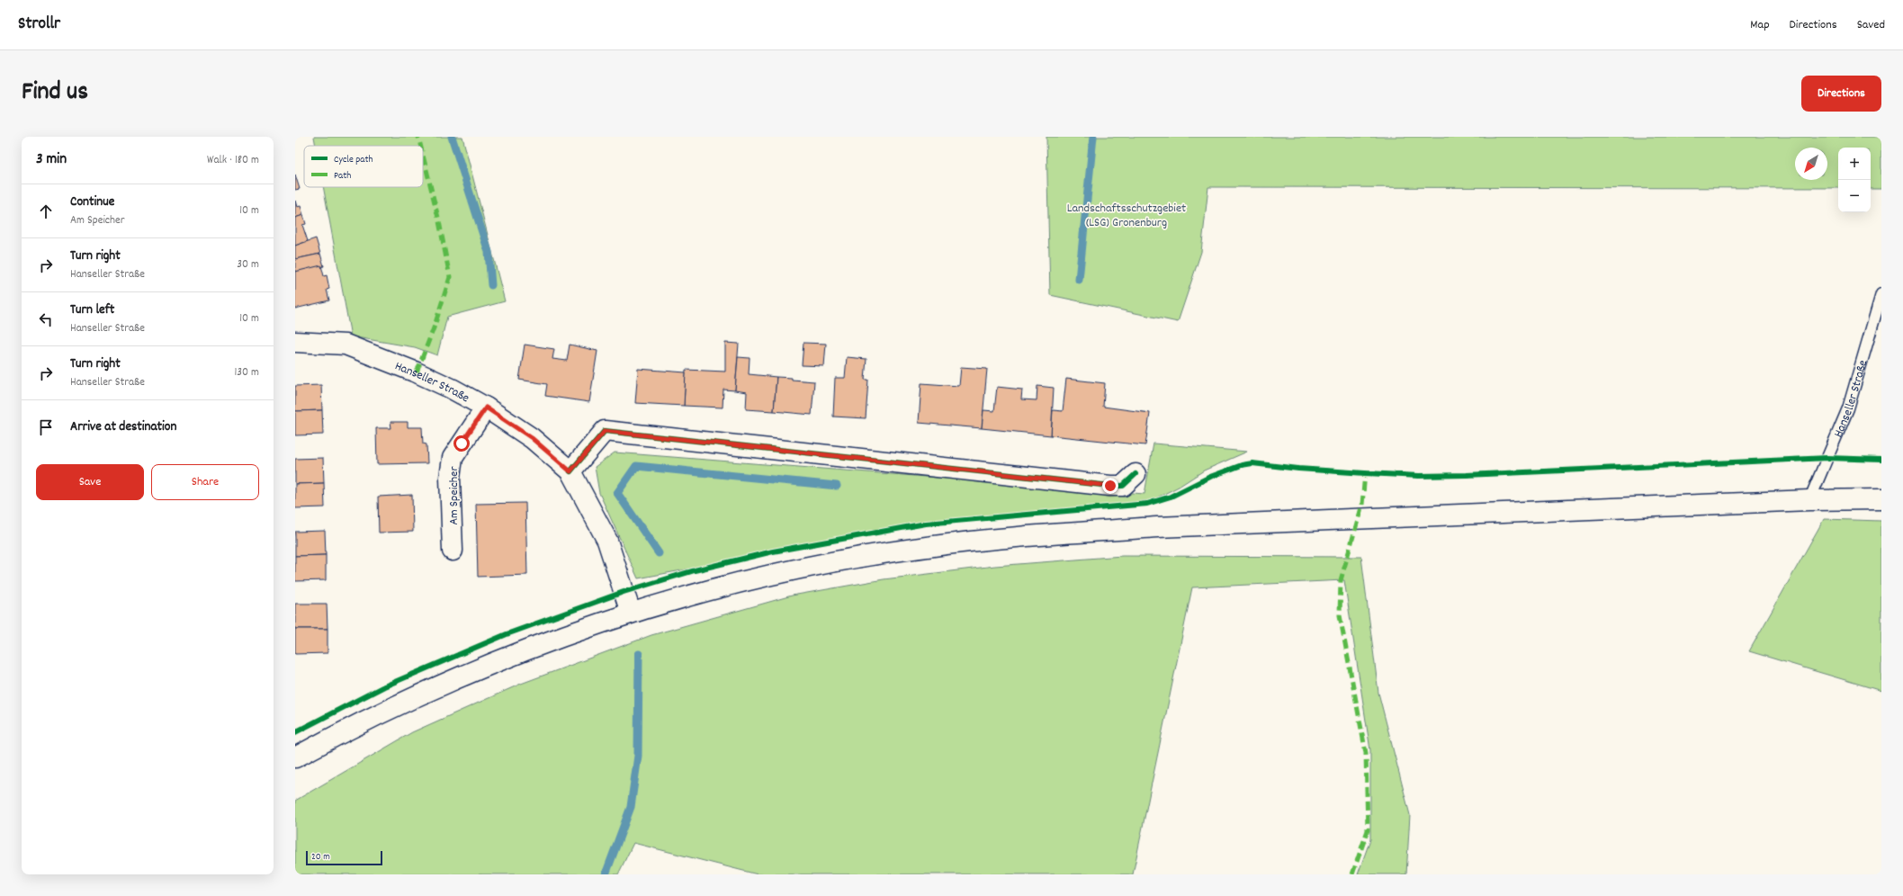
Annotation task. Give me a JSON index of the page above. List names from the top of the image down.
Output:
{
  "streets": {
    "main road": ["Hanseller Straße", "Am Speicher"]
  },
  "crossings": [
    ["Hanseller Straße", "Am Speicher"]
  ],
  "parks": ["Landschaftsschutzgebiet (LSG) Gronenburg"],
  "legend": ["Cycle path", "Path"],
  "scale_bar": "20 m",
  "north": "bottom left",
  "page": {
    "header": "Strollr",
    "nav": ["Map", "Directions", "Saved"],
    "title": "Find us",
    "buttons": [
      "Directions",
      ["Save", "Share"]
    ],
    "heading": ["3 min", "Walk · 180 m"],
    "map_buttons": ["+", "−"],
    "list": [
      ["Continue", "Am Speicher", "10 m"],
      ["Turn right", "Hanseller Straße", "30 m"],
      ["Turn left", "Hanseller Straße", "10 m"],
      ["Turn right", "Hanseller Straße", "130 m"],
      "Arrive at destination"
    ],
    "scale": "20 m"
  }
}
